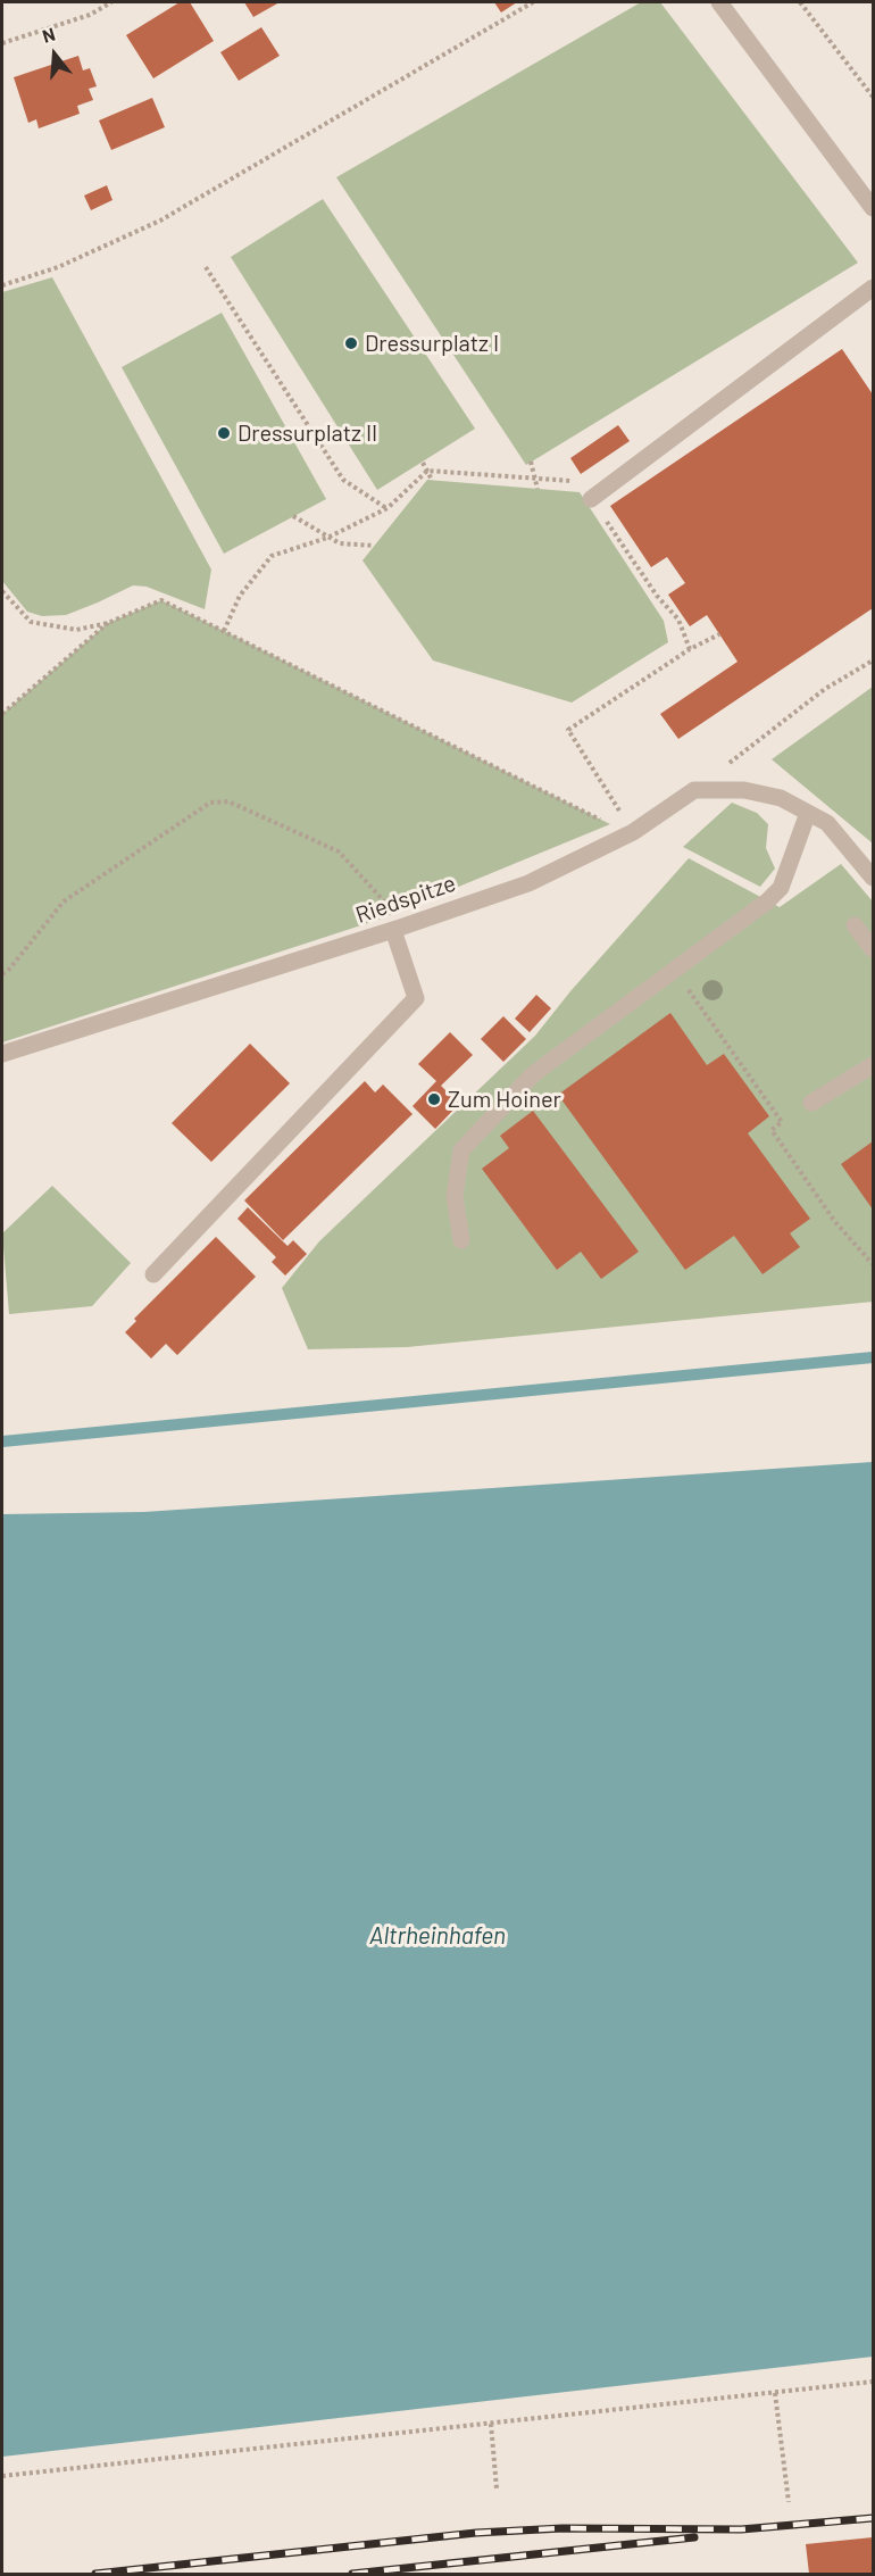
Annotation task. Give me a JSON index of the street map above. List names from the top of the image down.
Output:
{
  "streets": {
    "street": ["Riedspitze"]
  },
  "water": ["Altrheinhafen"],
  "places": ["Dressurplatz I", "Dressurplatz II", "Zum Hoiner"],
  "north": "top"
}
